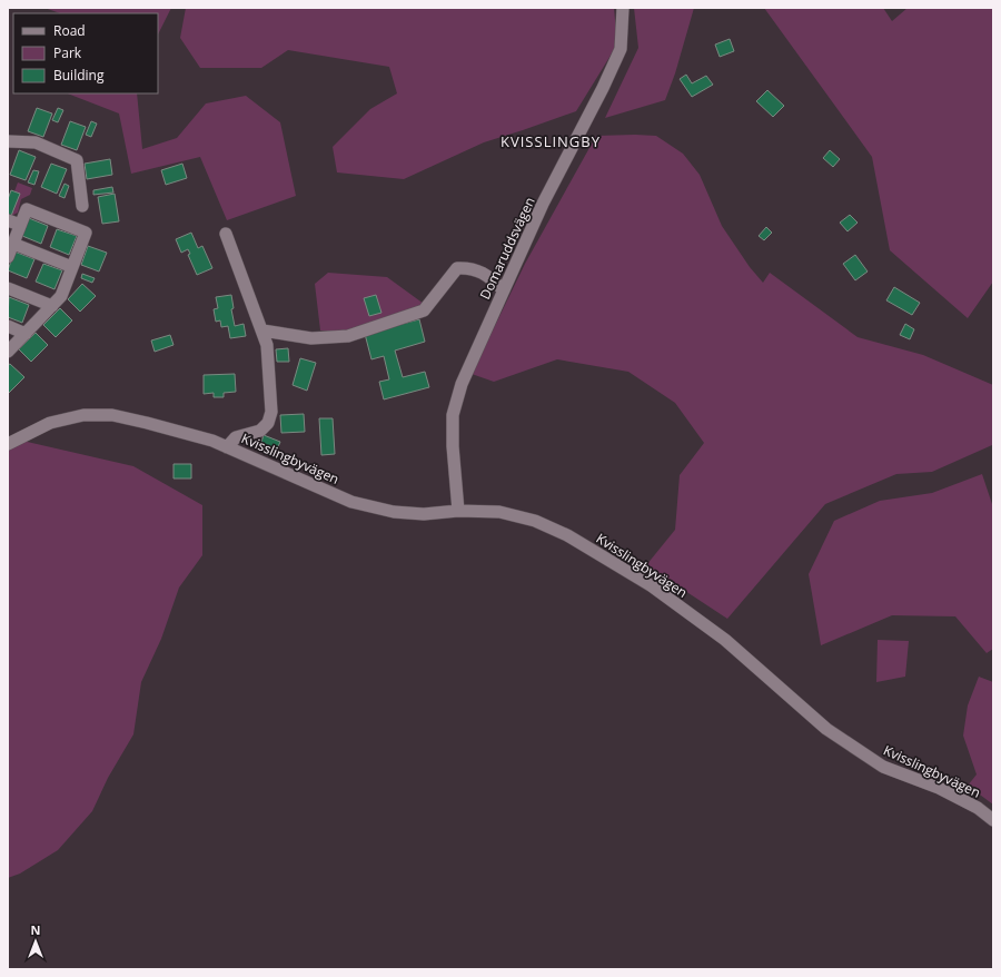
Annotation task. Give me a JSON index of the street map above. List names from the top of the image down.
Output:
{
  "streets": {
    "street": ["Domaruddsvägen", "Kvisslingbyvägen"]
  },
  "crossings": [
    ["Domaruddsvägen", "Kvisslingbyvägen"]
  ],
  "districts": ["KVISSLINGBY"],
  "legend": ["Road", "Park", "Building"],
  "north": "top"
}
